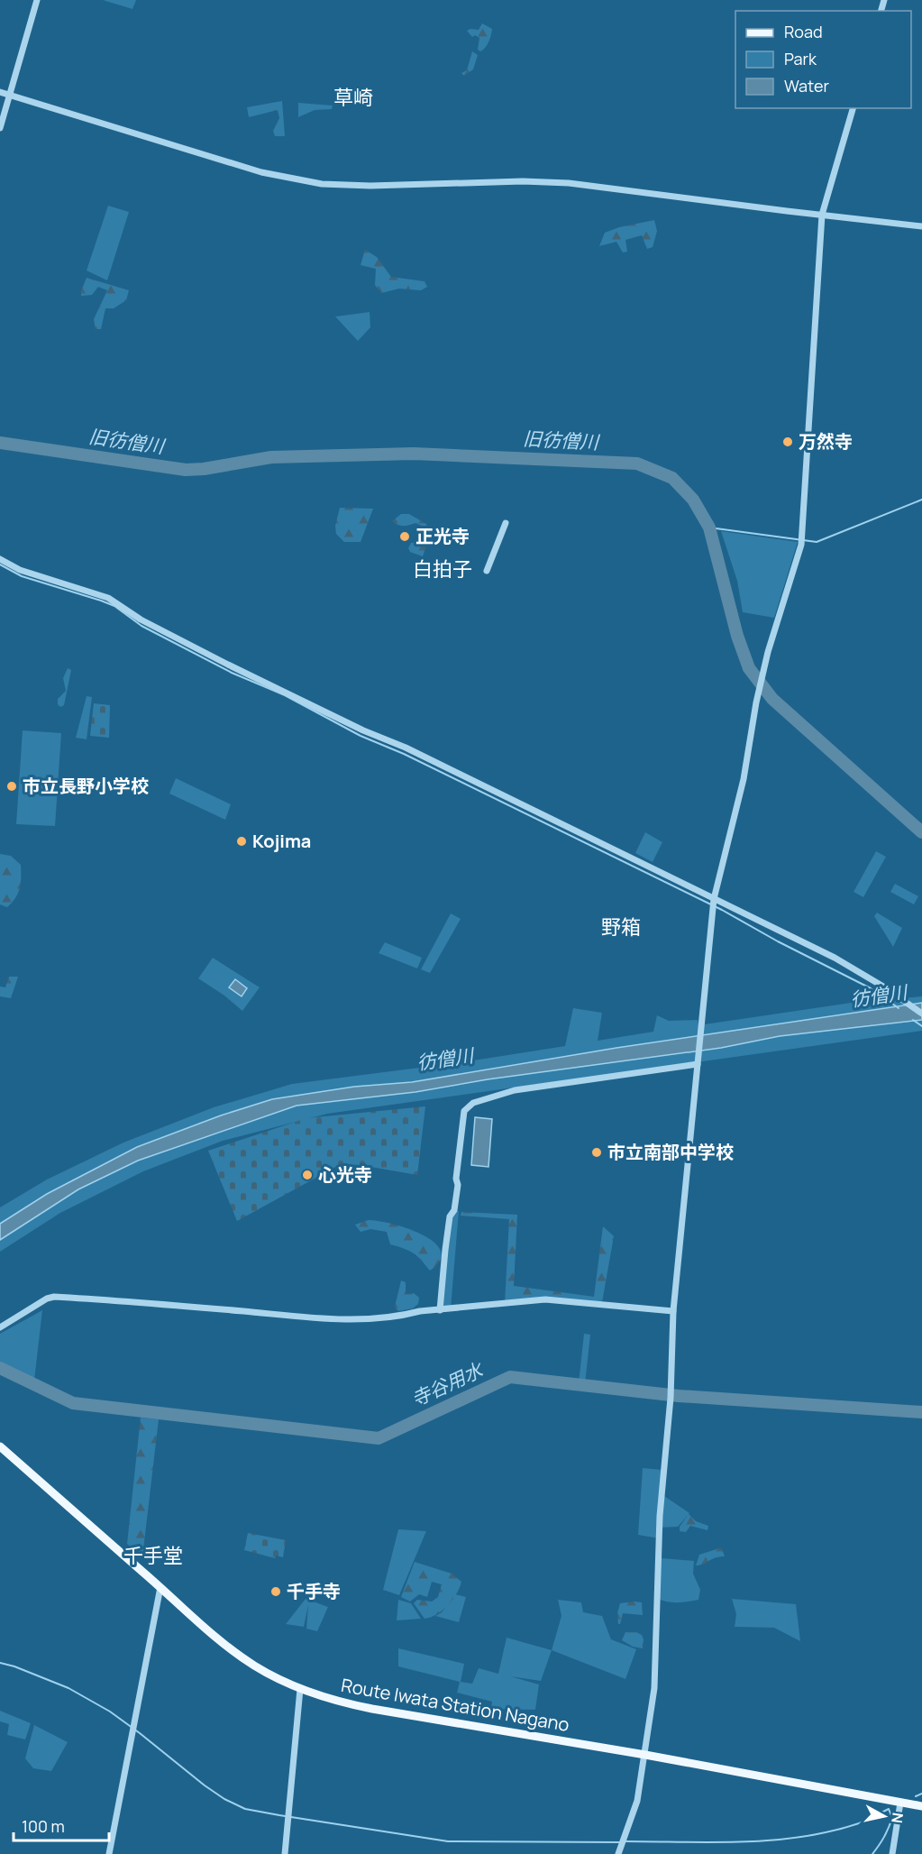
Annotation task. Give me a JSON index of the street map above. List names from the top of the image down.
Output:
{
  "streets": {
    "main road": ["Route Iwata Station Nagano"]
  },
  "districts": [
    "草崎",
    "白拍子",
    "野箱",
    "千手堂"
  ],
  "water": ["旧彷僧川", "彷僧川", "寺谷用水"],
  "places": [
    "万然寺",
    "正光寺",
    "市立長野小学校",
    "Kojima",
    "市立南部中学校",
    "心光寺",
    "千手寺"
  ],
  "legend": ["Road", "Park", "Water"],
  "scale_bar": "100 m",
  "north": "right"
}
